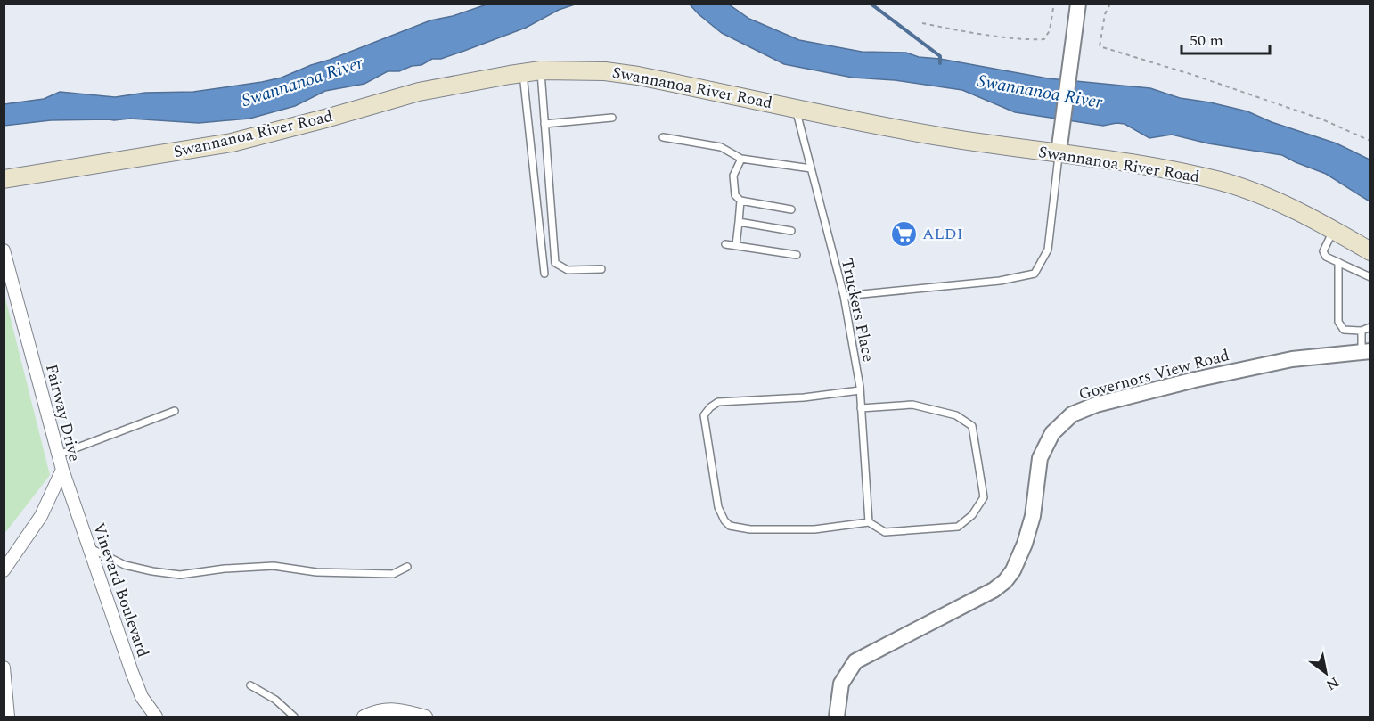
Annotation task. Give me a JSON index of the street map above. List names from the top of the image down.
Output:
{
  "streets": {
    "main road": ["Swannanoa River Road"],
    "street": ["Governors View Road", "Fairway Drive", "Vineyard Boulevard"],
    "lane": ["Truckers Place"]
  },
  "crossings": [
    ["Swannanoa River Road", "Truckers Place"],
    ["Fairway Drive", "Vineyard Boulevard"]
  ],
  "water": ["Swannanoa River"],
  "places": {
    "supermarket": ["ALDI"]
  },
  "scale_bar": "50 m",
  "north": "bottom right"
}
